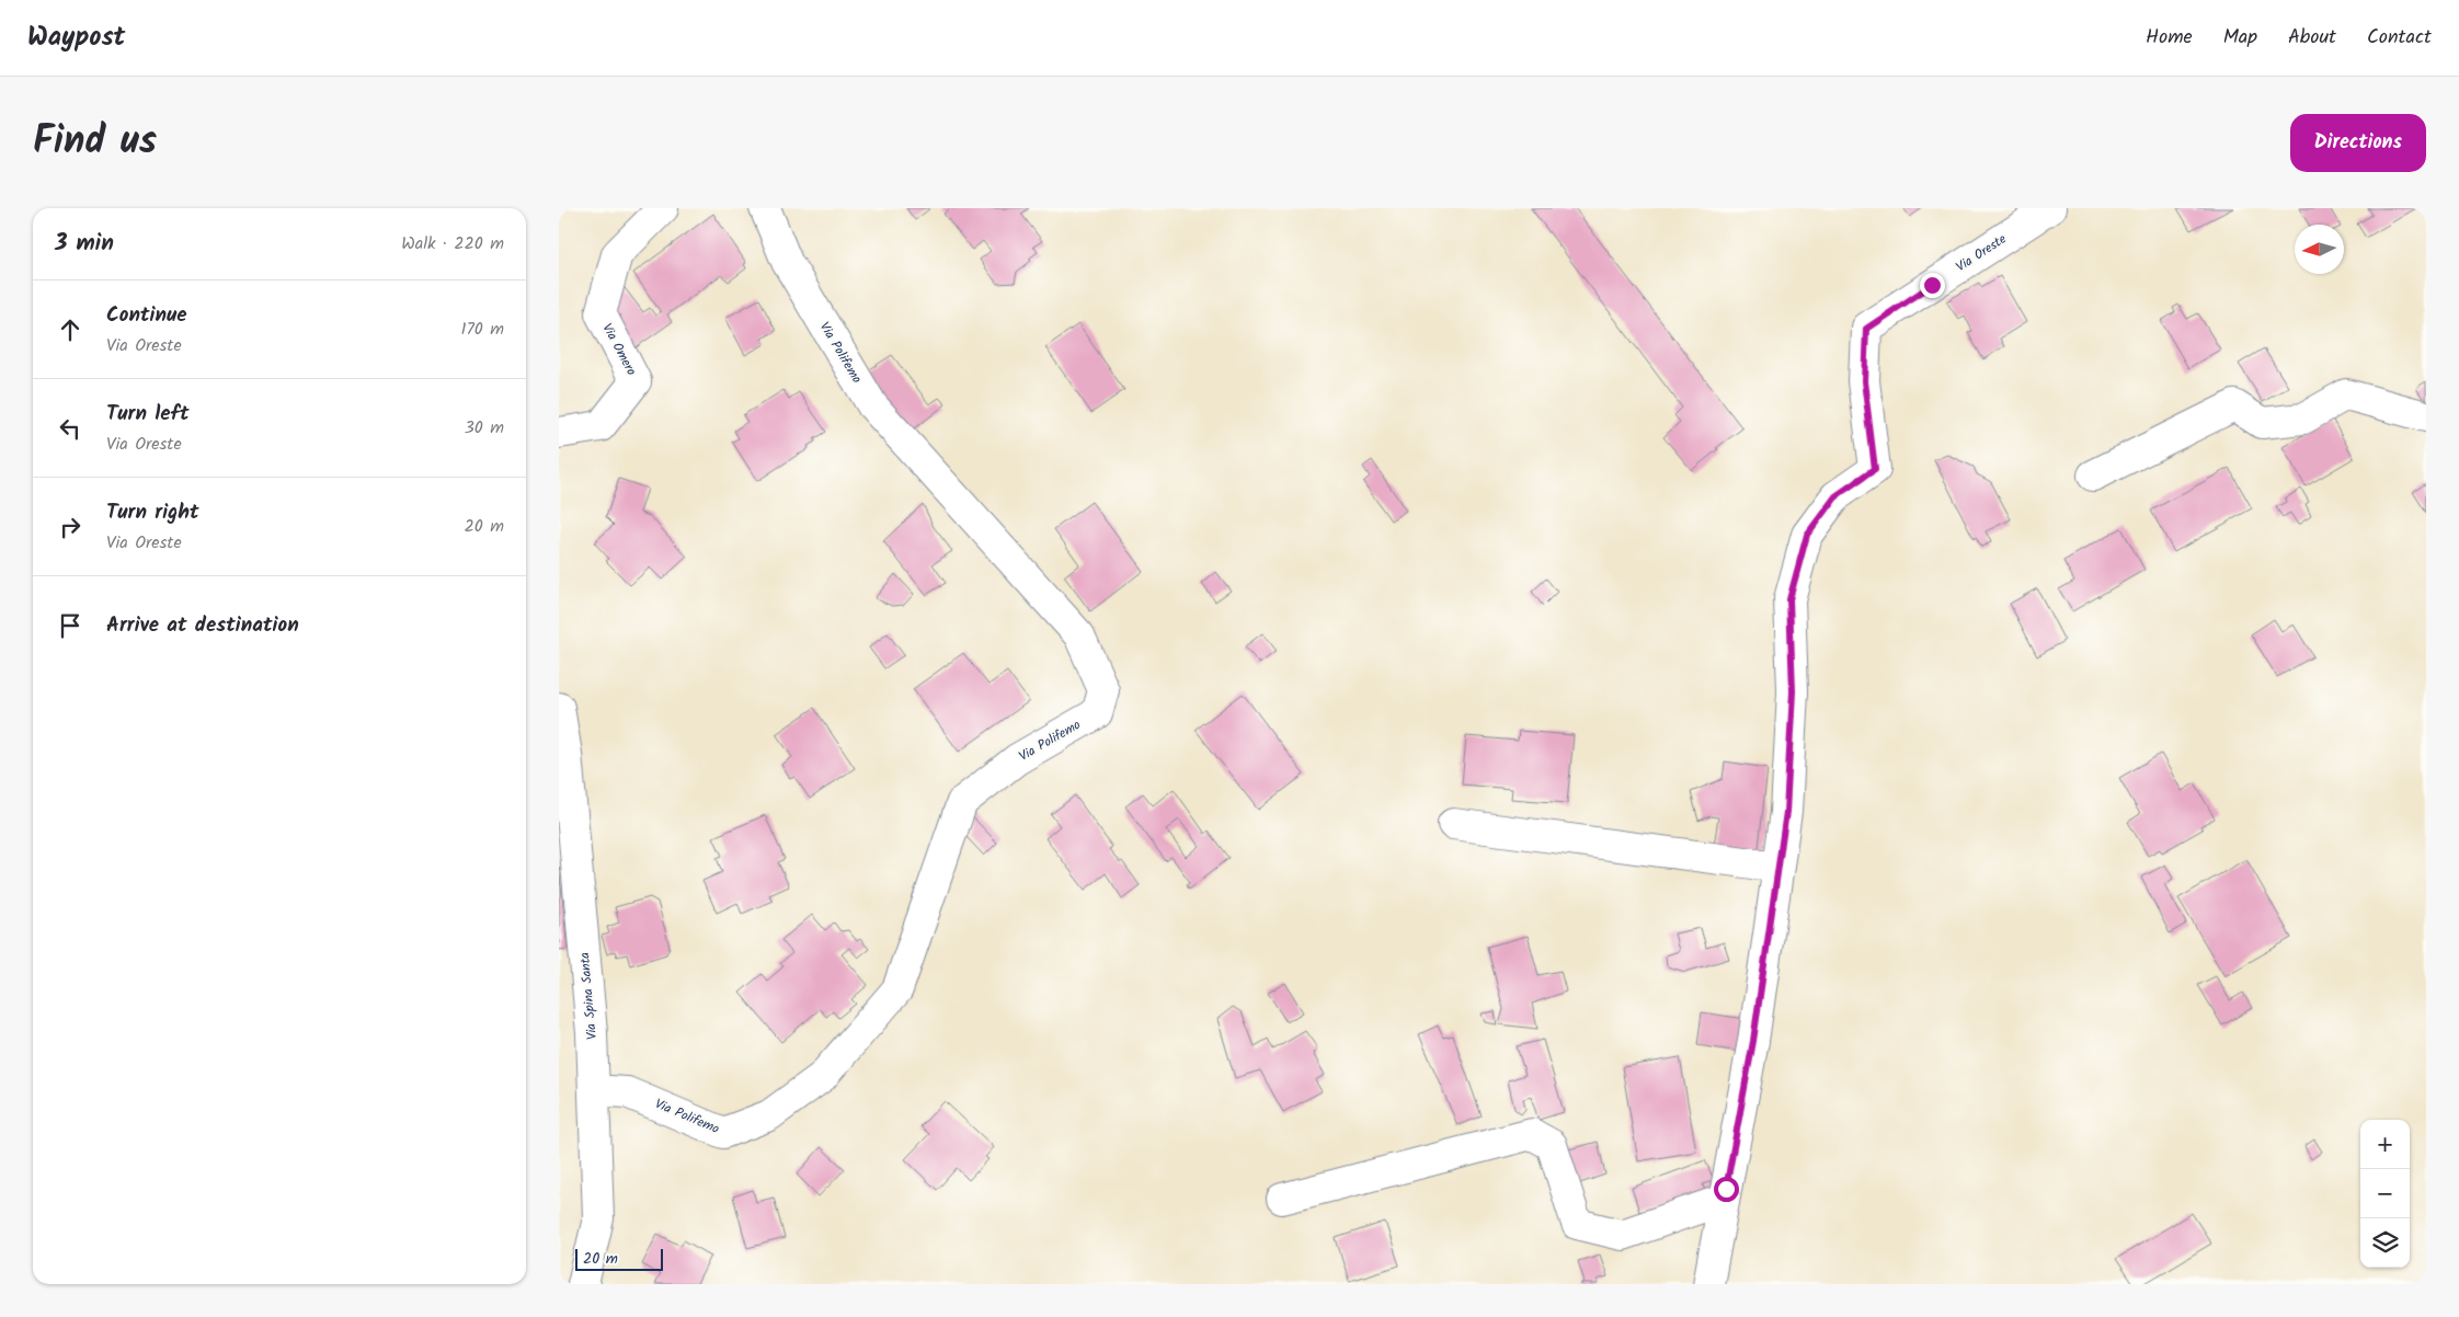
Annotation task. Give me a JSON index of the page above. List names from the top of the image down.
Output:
{
  "streets": {
    "street": [
      "Via Oreste",
      "Via Omero",
      "Via Polifemo",
      "Via Spina Santa"
    ]
  },
  "crossings": [
    ["Via Polifemo", "Via Spina Santa"]
  ],
  "scale_bar": "20 m",
  "north": "left",
  "page": {
    "header": "Waypost",
    "nav": [
      "Home",
      "Map",
      "About",
      "Contact"
    ],
    "title": "Find us",
    "buttons": "Directions",
    "heading": ["3 min", "Walk · 220 m"],
    "list": [
      ["Continue", "Via Oreste", "170 m"],
      ["Turn left", "Via Oreste", "30 m"],
      ["Turn right", "Via Oreste", "20 m"],
      "Arrive at destination"
    ],
    "map_buttons": ["+", "−"],
    "scale": "20 m"
  }
}
